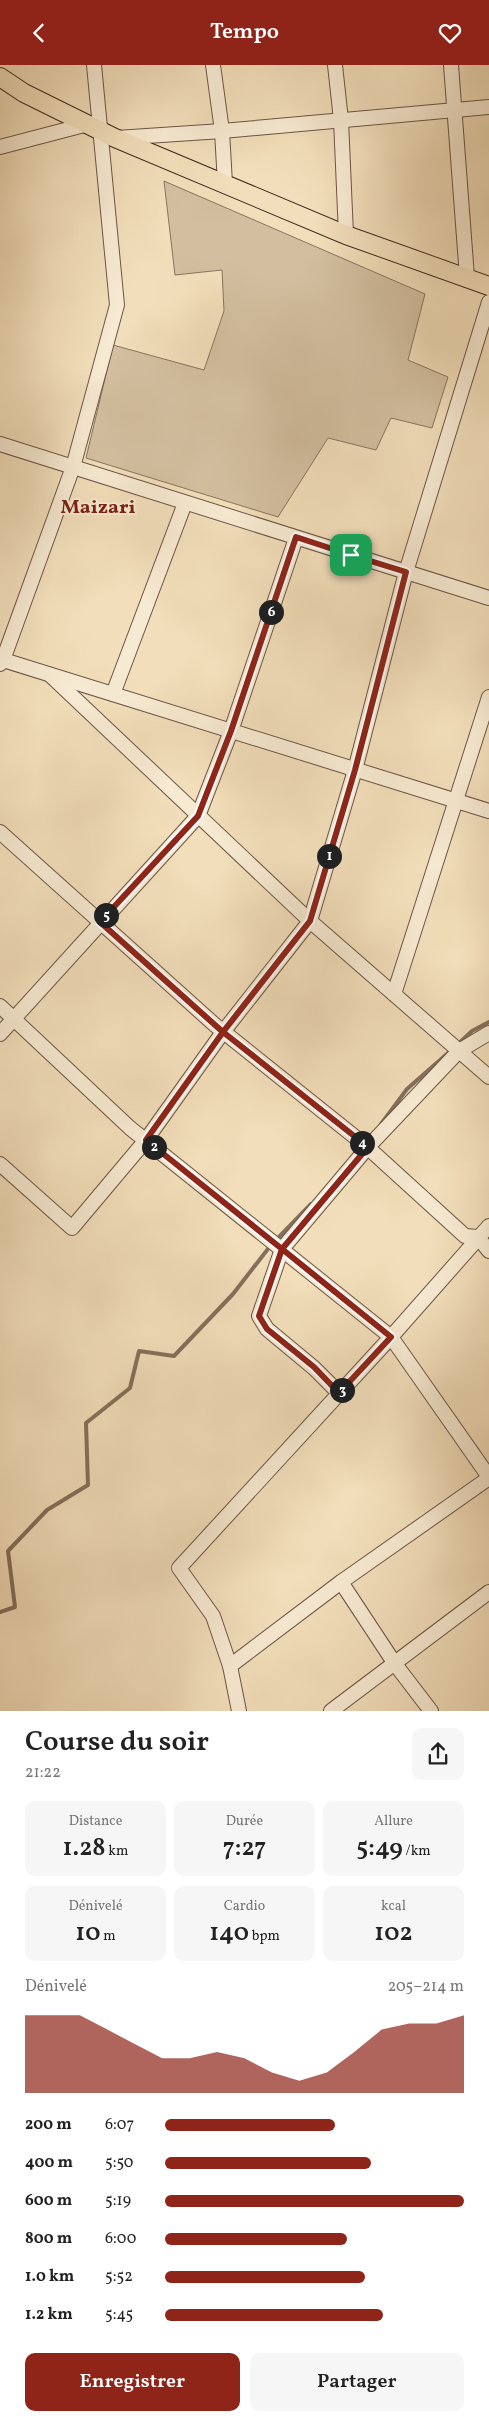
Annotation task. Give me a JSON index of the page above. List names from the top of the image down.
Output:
{
  "districts": ["Maizari"],
  "page": {
    "header": "Tempo",
    "pins": [
      "6",
      "1",
      "5",
      "4",
      "2",
      "3"
    ],
    "heading": ["Course du soir", "21:22"],
    "stats": [
      ["Distance", "1.28 km"],
      ["Durée", "7:27"],
      ["Allure", "5:49 /km"],
      ["Dénivelé", "10 m"],
      ["Cardio", "140 bpm"],
      ["kcal", "102"]
    ],
    "chart": ["Dénivelé", "205–214 m"],
    "list": [
      {
        "name": "200 m",
        "note": "6:07"
      },
      {
        "name": "400 m",
        "note": "5:50"
      },
      {
        "name": "600 m",
        "note": "5:19"
      },
      {
        "name": "800 m",
        "note": "6:00"
      },
      {
        "name": "1.0 km",
        "note": "5:52"
      },
      {
        "name": "1.2 km",
        "note": "5:45"
      }
    ],
    "buttons": ["Enregistrer", "Partager"]
  }
}
